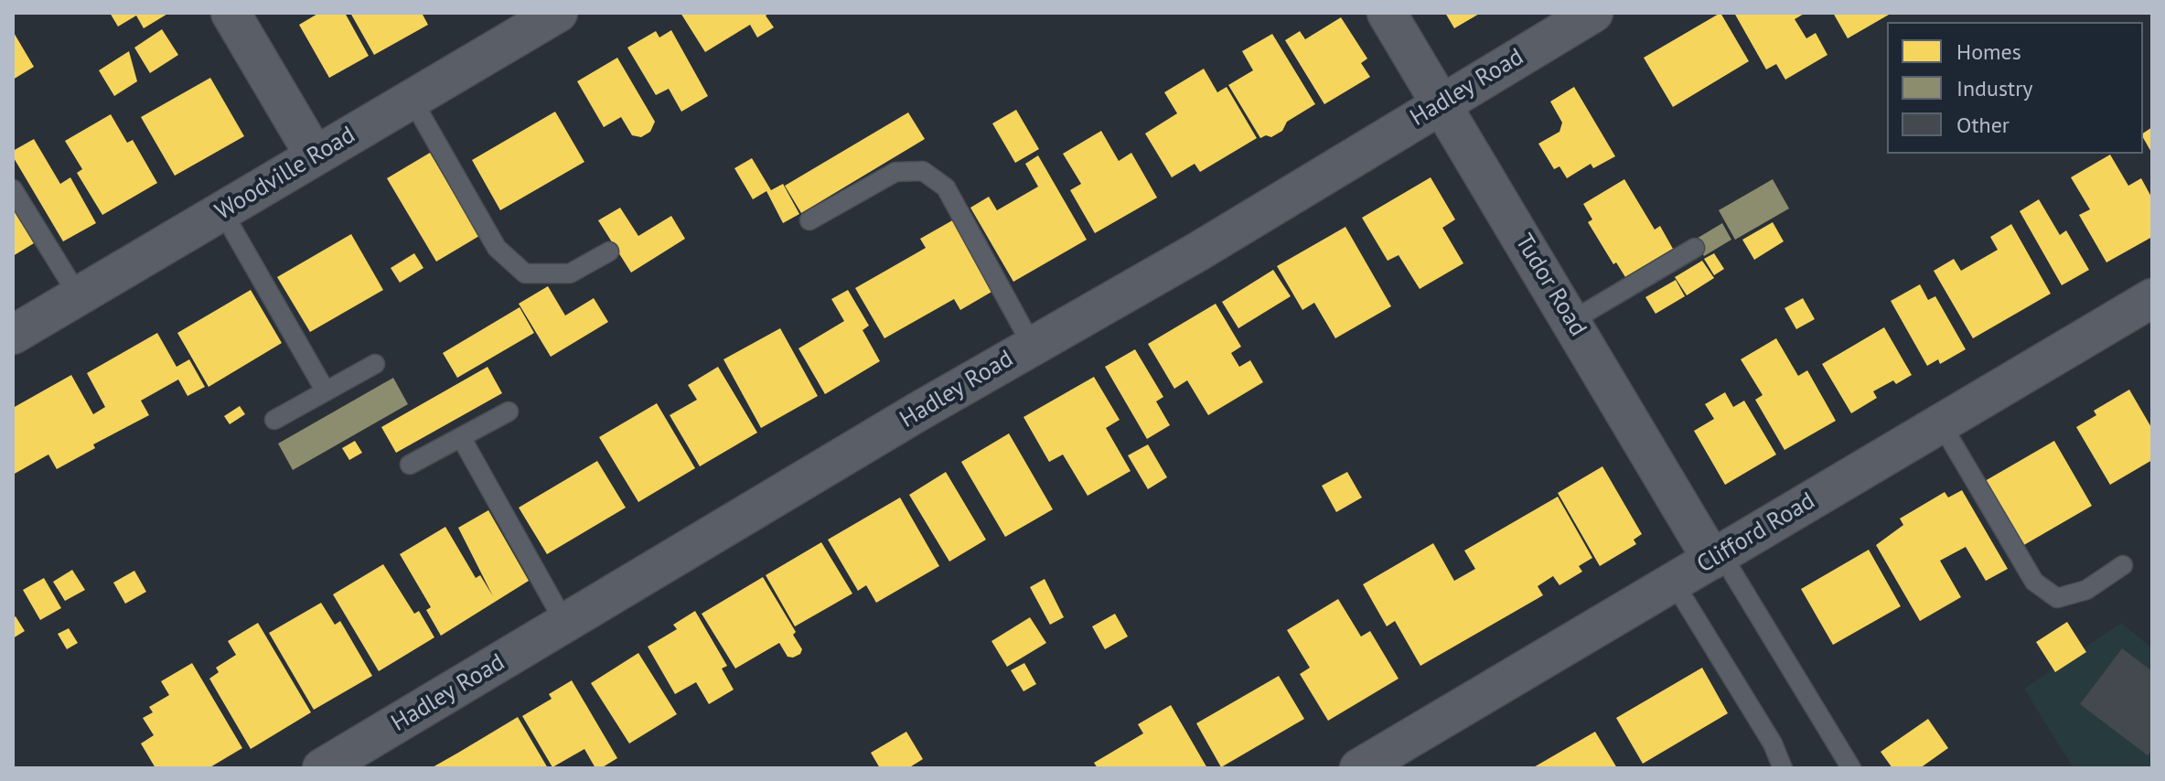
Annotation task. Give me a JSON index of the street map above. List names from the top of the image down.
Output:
{
  "streets": {
    "street": [
      "Hadley Road",
      "Woodville Road",
      "Tudor Road",
      "Clifford Road"
    ]
  },
  "crossings": [
    ["Hadley Road", "Tudor Road"],
    ["Tudor Road", "Clifford Road"]
  ],
  "legend": ["Homes", "Industry", "Other"]
}
